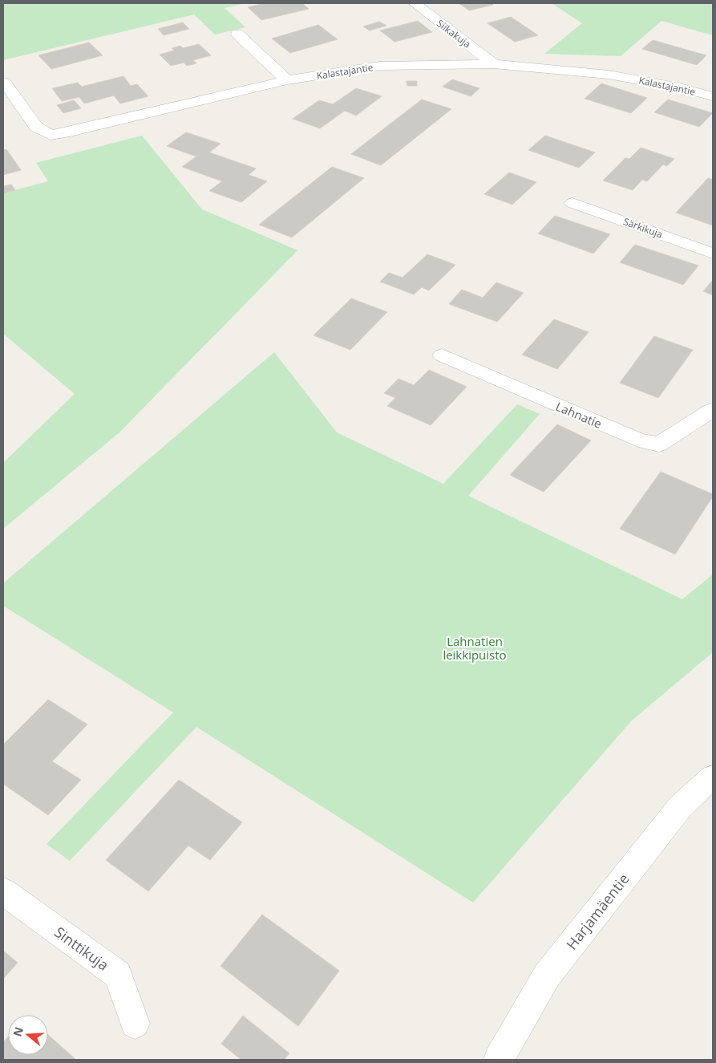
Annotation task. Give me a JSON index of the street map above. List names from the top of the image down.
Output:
{
  "streets": {
    "street": [
      "Siikakuja",
      "Kalastajantie",
      "Särkikuja",
      "Lahnatie",
      "Harjamäentie",
      "Sinttikuja"
    ]
  },
  "crossings": [
    ["Siikakuja", "Kalastajantie"]
  ],
  "parks": ["Lahnatien leikkipuisto"],
  "north": "left"
}
